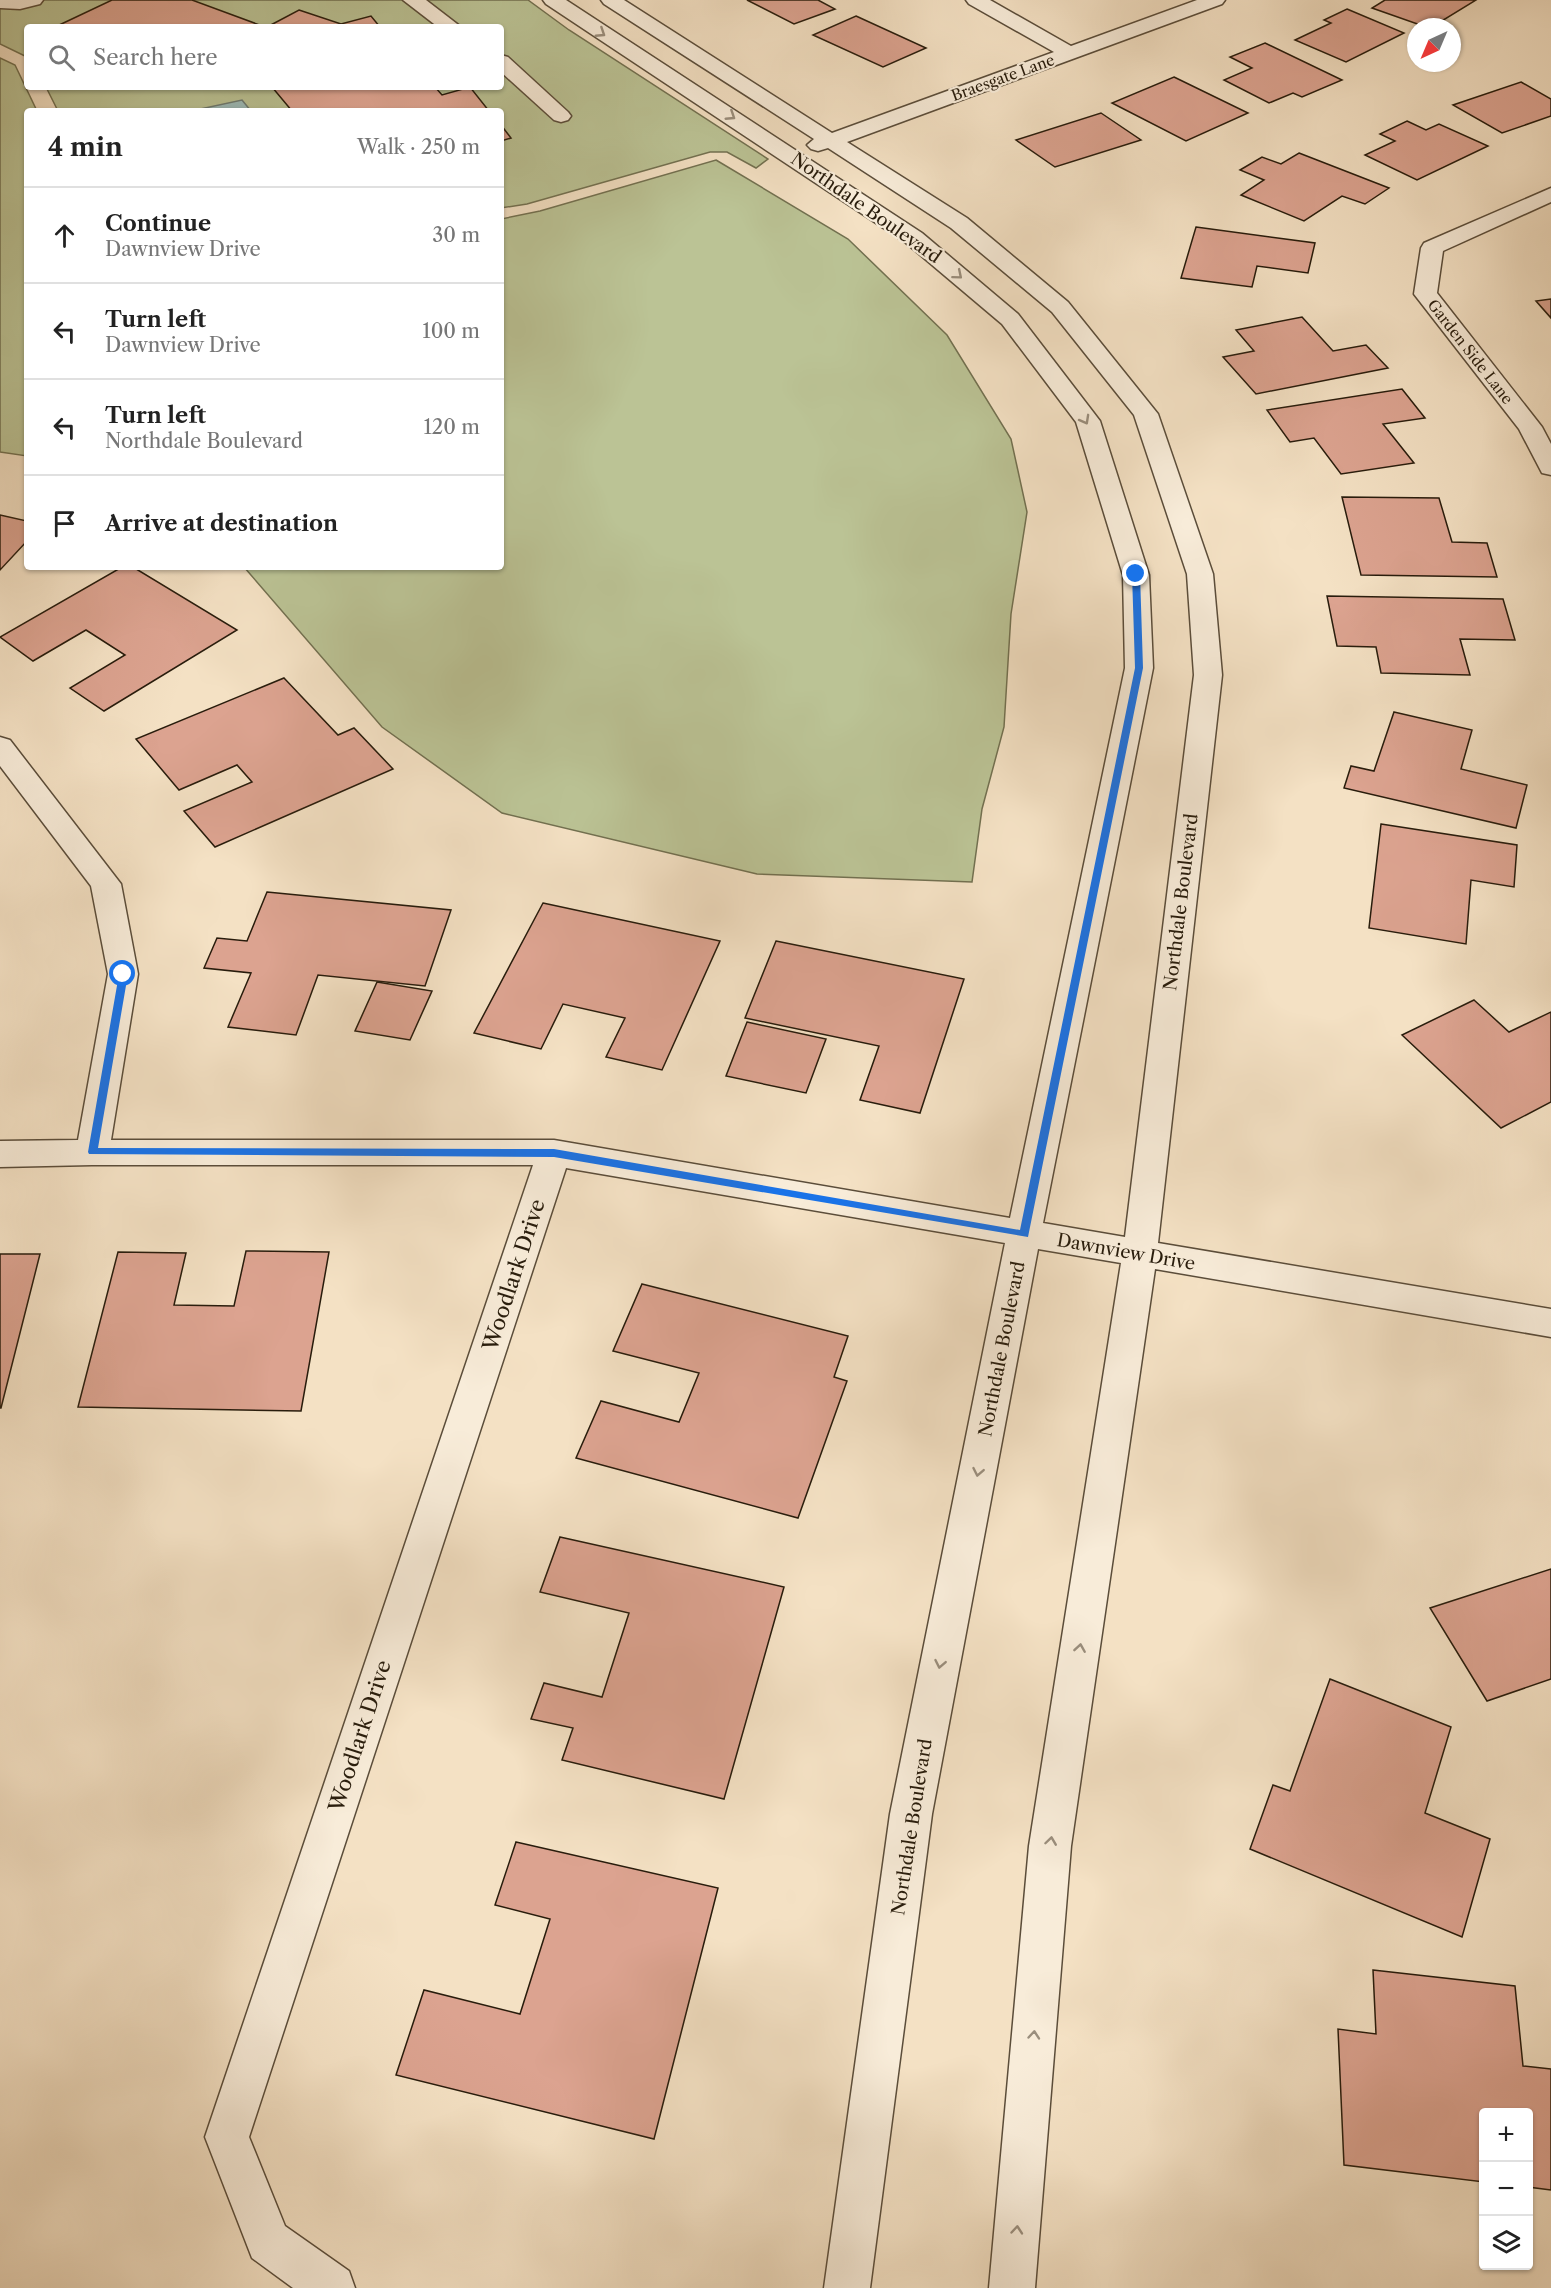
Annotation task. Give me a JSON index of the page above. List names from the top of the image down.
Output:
{
  "streets": {
    "street": [
      "Braesgate Lane",
      "Northdale Boulevard",
      "Garden Side Lane",
      "Dawnview Drive",
      "Woodlark Drive"
    ]
  },
  "crossings": [
    ["Braesgate Lane", "Northdale Boulevard"],
    ["Northdale Boulevard", "Dawnview Drive"],
    ["Dawnview Drive", "Woodlark Drive"]
  ],
  "north": "bottom left",
  "page": {
    "search": "Search here",
    "heading": ["4 min", "Walk · 250 m"],
    "list": [
      ["Continue", "Dawnview Drive", "30 m"],
      ["Turn left", "Dawnview Drive", "100 m"],
      ["Turn left", "Northdale Boulevard", "120 m"],
      "Arrive at destination"
    ],
    "map_buttons": ["+", "−"]
  }
}
